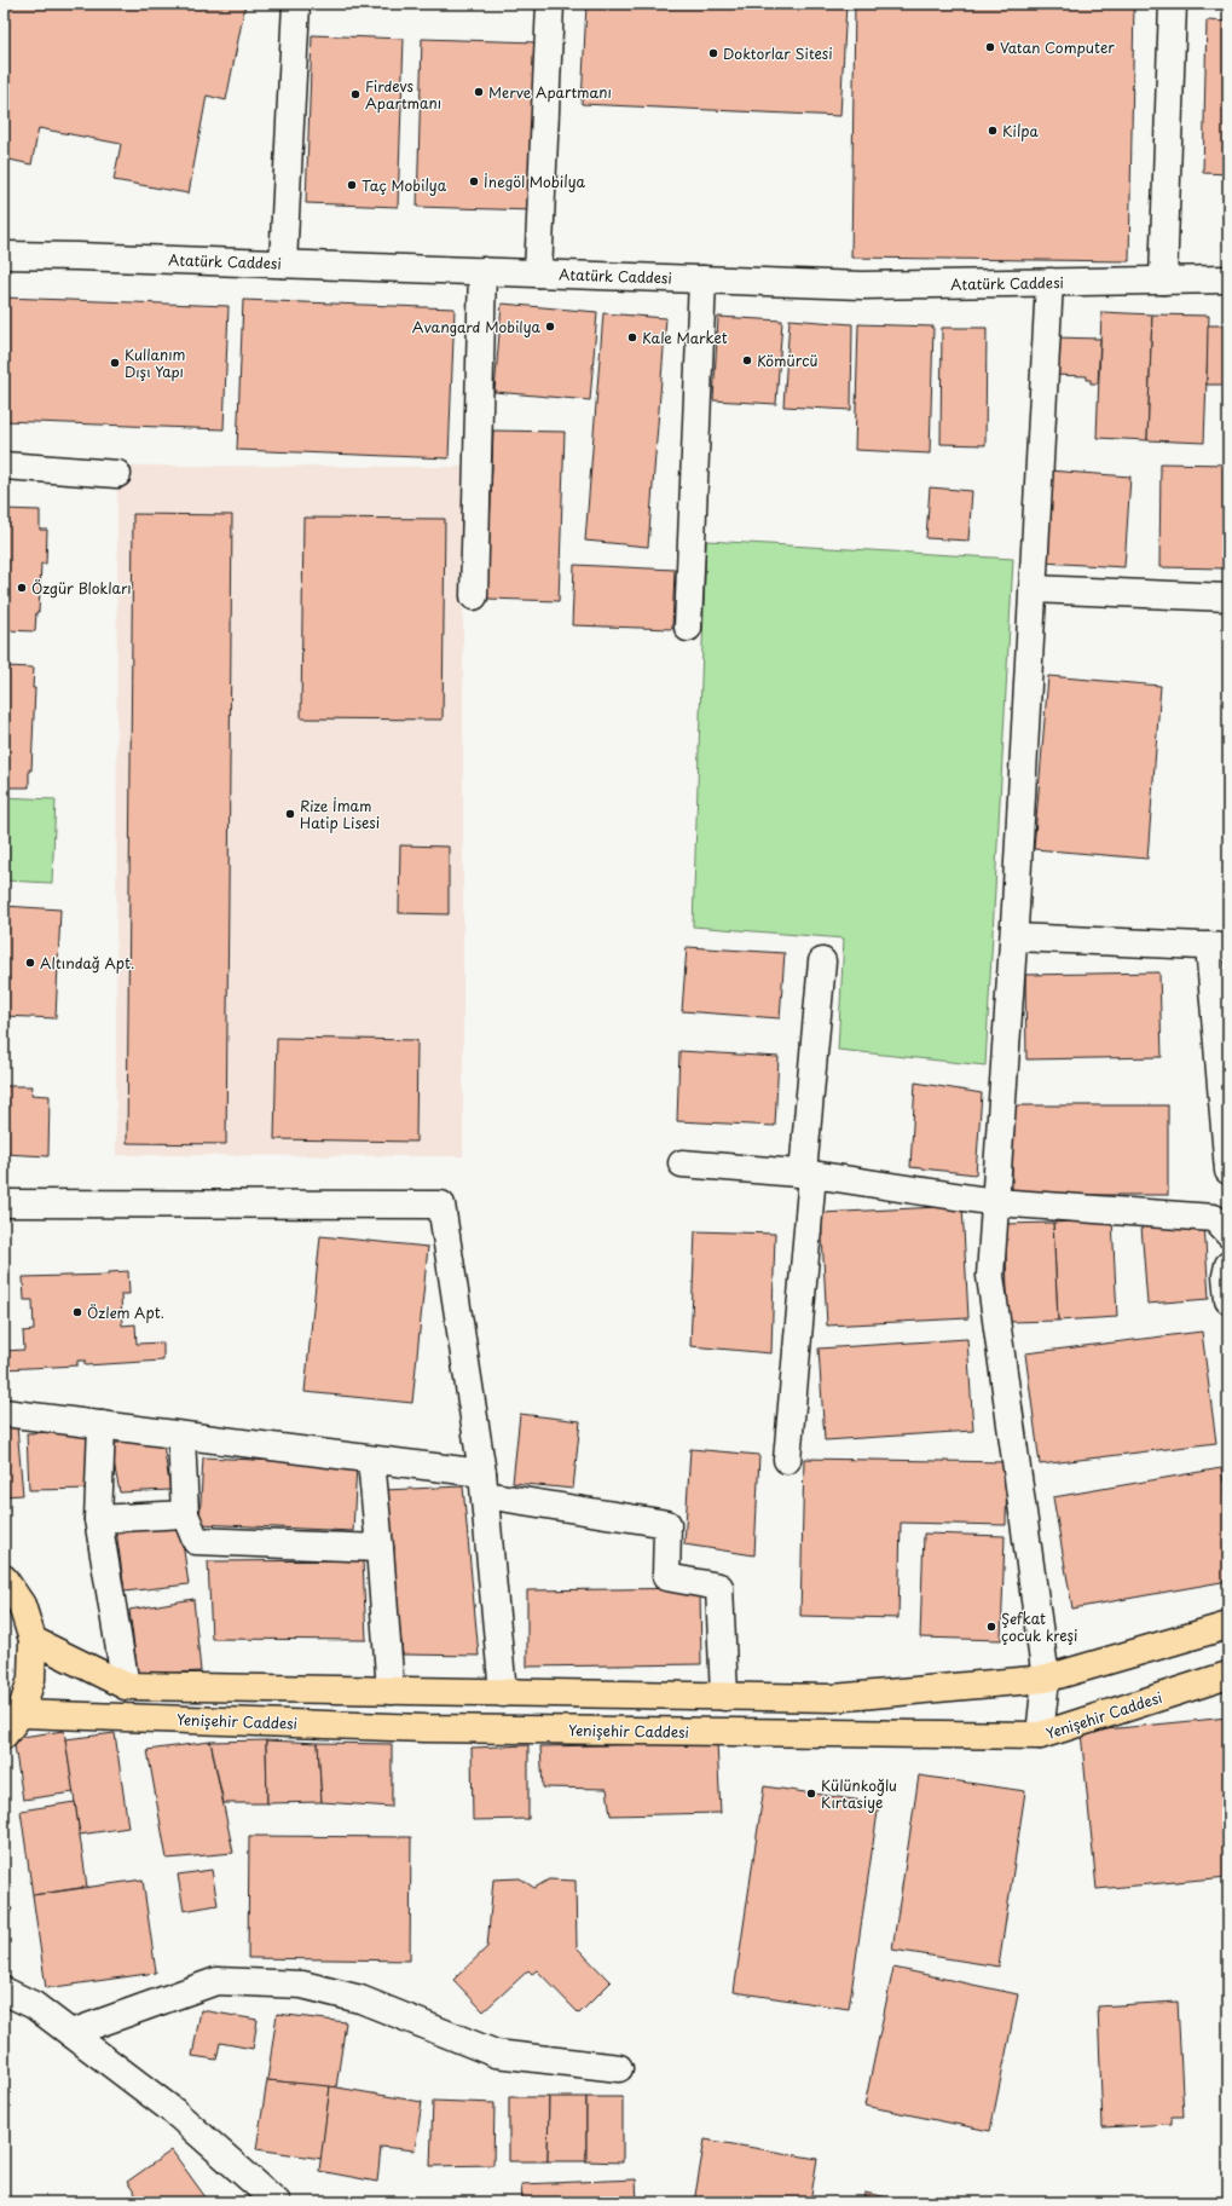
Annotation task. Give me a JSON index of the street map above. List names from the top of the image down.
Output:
{
  "streets": {
    "main road": ["Yenişehir Caddesi"],
    "street": ["Atatürk Caddesi"]
  },
  "places": [
    "Vatan Computer",
    "Doktorlar Sitesi",
    "Merve Apartmanı",
    "Firdevs Apartmanı",
    "Kilpa",
    "İnegöl Mobilya",
    "Taç Mobilya",
    "Avangard Mobilya",
    "Kale Market",
    "Kömürcü",
    "Kullanım Dışı Yapı",
    "Özgür Blokları",
    "Rize İmam Hatip Lisesi",
    "Altındağ Apt.",
    "Özlem Apt.",
    "Şefkat çocuk kreşi",
    "Külünkoğlu Kırtasiye"
  ]
}
